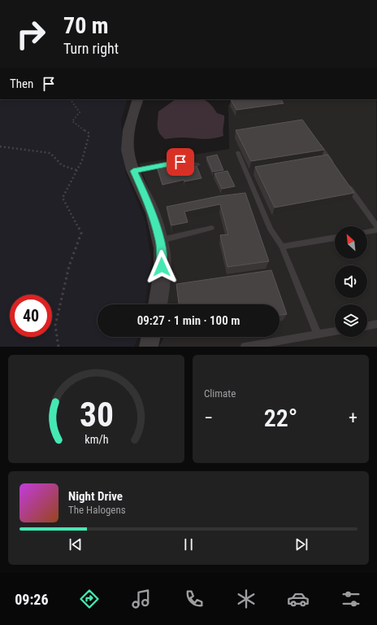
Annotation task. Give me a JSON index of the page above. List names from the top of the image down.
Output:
{
  "north": "top left",
  "page": {
    "turn": ["70 m", "Turn right"],
    "then": "Then",
    "limit": "40",
    "trip": "09:27 · 1 min · 100 m",
    "tile": "Climate",
    "heat": ["−", "22°", "+"],
    "song": ["Night Drive", "The Halogens"],
    "tabs": "09:26",
    "gauge": ["30", "km/h"]
  }
}
